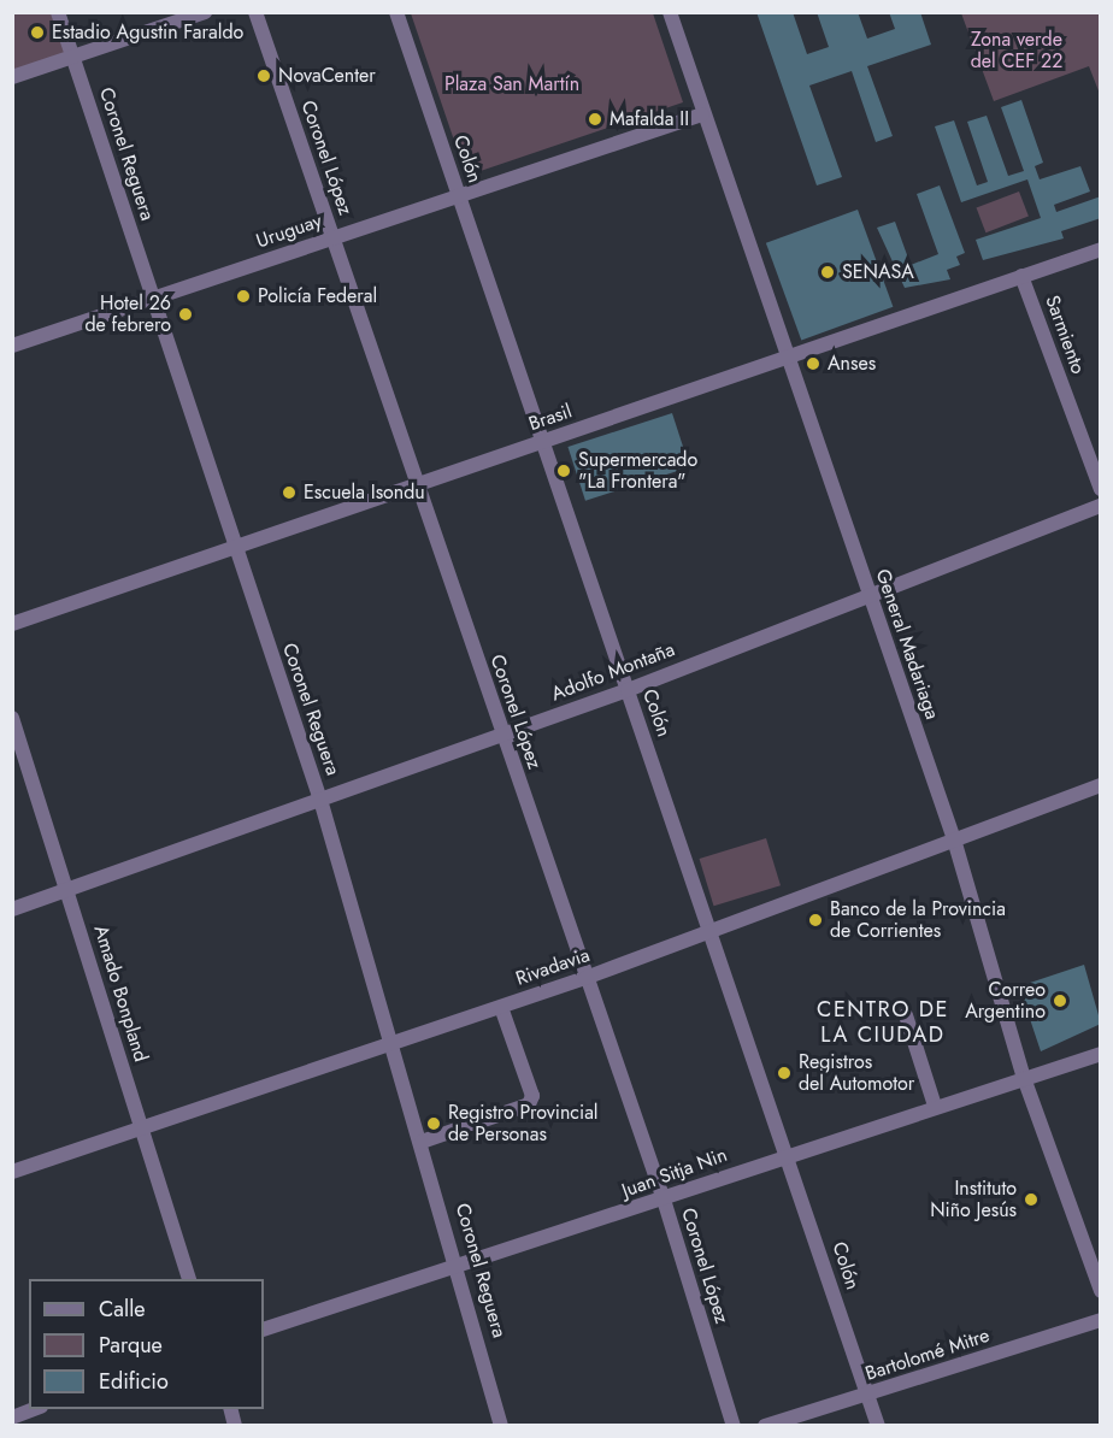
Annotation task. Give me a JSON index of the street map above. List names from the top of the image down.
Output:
{
  "streets": {
    "street": [
      "Coronel Reguera",
      "Coronel López",
      "Colón",
      "Uruguay",
      "Sarmiento",
      "Brasil",
      "General Madariaga",
      "Adolfo Montaña",
      "Rivadavia",
      "Amado Bonpland",
      "Juan Sitja Nin",
      "Bartolomé Mitre"
    ]
  },
  "crossings": [
    ["Coronel Reguera", "Uruguay"],
    ["Coronel Reguera", "Brasil"],
    ["Coronel Reguera", "Adolfo Montaña"],
    ["Coronel Reguera", "Rivadavia"],
    ["Coronel Reguera", "Juan Sitja Nin"],
    ["Coronel López", "Uruguay"],
    ["Coronel López", "Brasil"],
    ["Coronel López", "Adolfo Montaña"],
    ["Coronel López", "Rivadavia"],
    ["Coronel López", "Juan Sitja Nin"],
    ["Colón", "Uruguay"],
    ["Colón", "Brasil"],
    ["Colón", "Adolfo Montaña"],
    ["Colón", "Rivadavia"],
    ["Colón", "Juan Sitja Nin"],
    ["Colón", "Bartolomé Mitre"],
    ["Uruguay", "General Madariaga"],
    ["Sarmiento", "Brasil"],
    ["Brasil", "General Madariaga"],
    ["General Madariaga", "Adolfo Montaña"],
    ["General Madariaga", "Rivadavia"],
    ["General Madariaga", "Juan Sitja Nin"],
    ["Adolfo Montaña", "Amado Bonpland"],
    ["Rivadavia", "Amado Bonpland"]
  ],
  "districts": ["CENTRO DE LA CIUDAD"],
  "parks": ["Zona verde del CEF 22", "Plaza San Martín"],
  "places": [
    "Estadio Agustin Faraldo",
    "NovaCenter",
    "Mafalda II",
    "SENASA",
    "Policía Federal",
    "Hotel 26 de febrero",
    "Anses",
    "Supermercado \"La Frontera\"",
    "Escuela Isondu",
    "Banco de la Provincia de Corrientes",
    "Correo Argentino",
    "Registros del Automotor",
    "Registro Provincial de Personas",
    "Instituto Niño Jesús"
  ],
  "legend": ["Calle", "Parque", "Edificio"]
}
